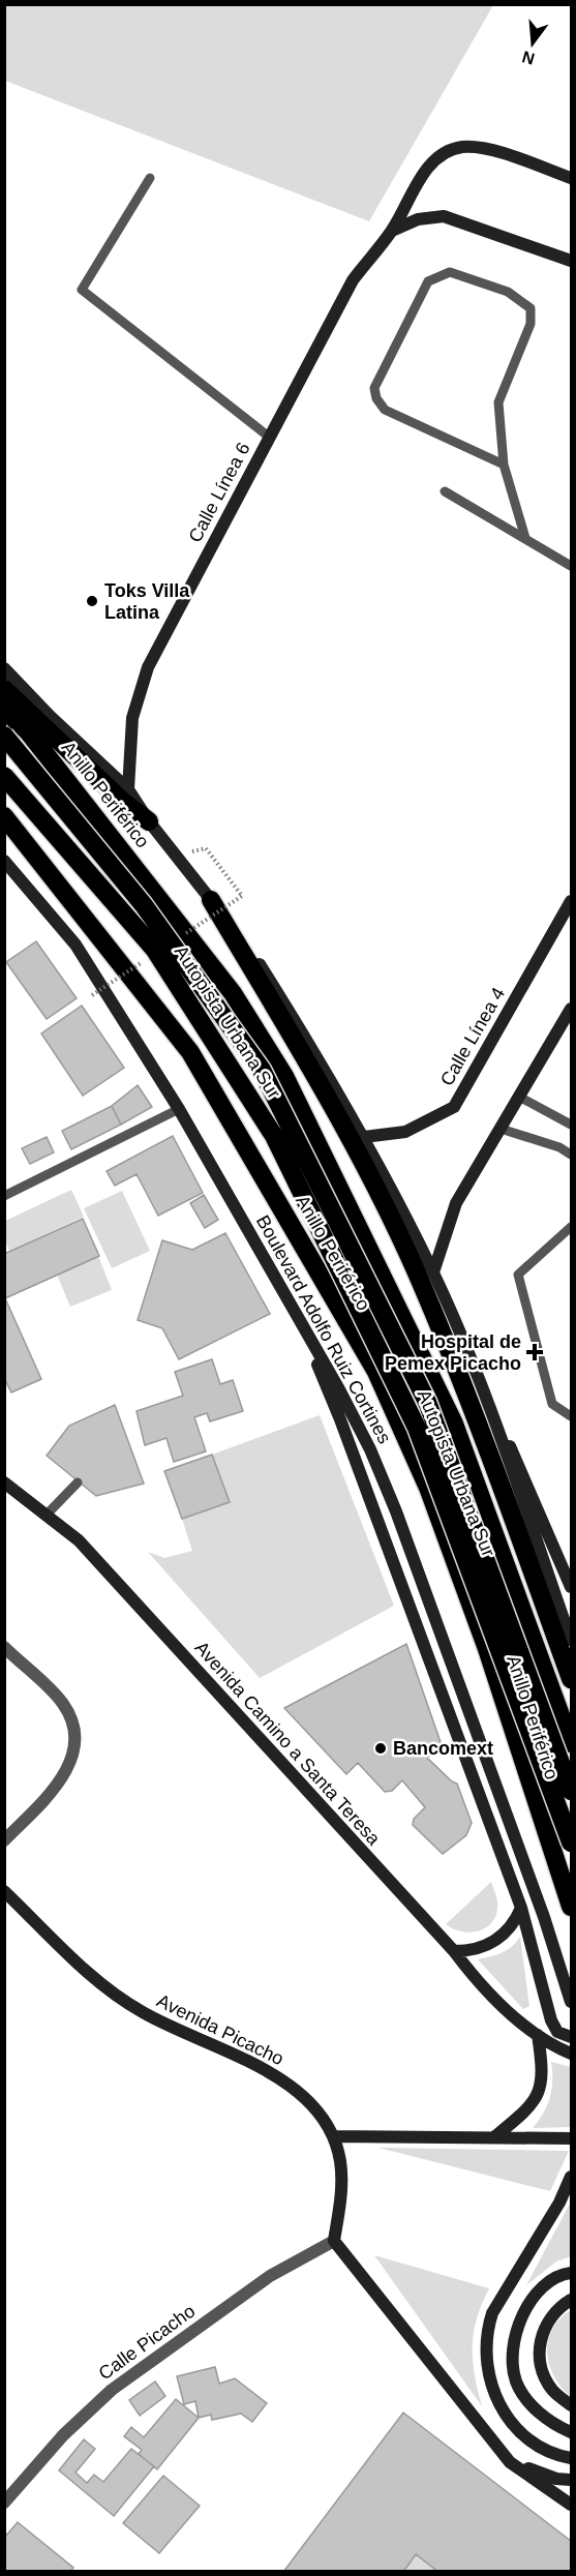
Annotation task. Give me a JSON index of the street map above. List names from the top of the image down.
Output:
{
  "streets": {
    "highway": ["Anillo Periférico", "Autopista Urbana Sur"],
    "main road": [
      "Calle Línea 6",
      "Calle Línea 4",
      "Boulevard Adolfo Ruiz Cortines",
      "Avenida Camino a Santa Teresa",
      "Avenida Picacho"
    ],
    "street": ["Calle Picacho"]
  },
  "crossings": [
    ["Avenida Picacho", "Calle Picacho"]
  ],
  "places": {
    "other": ["Toks Villa Latina", "Bancomext"],
    "health": ["Hospital de Pemex Picacho"]
  },
  "north": "bottom"
}
